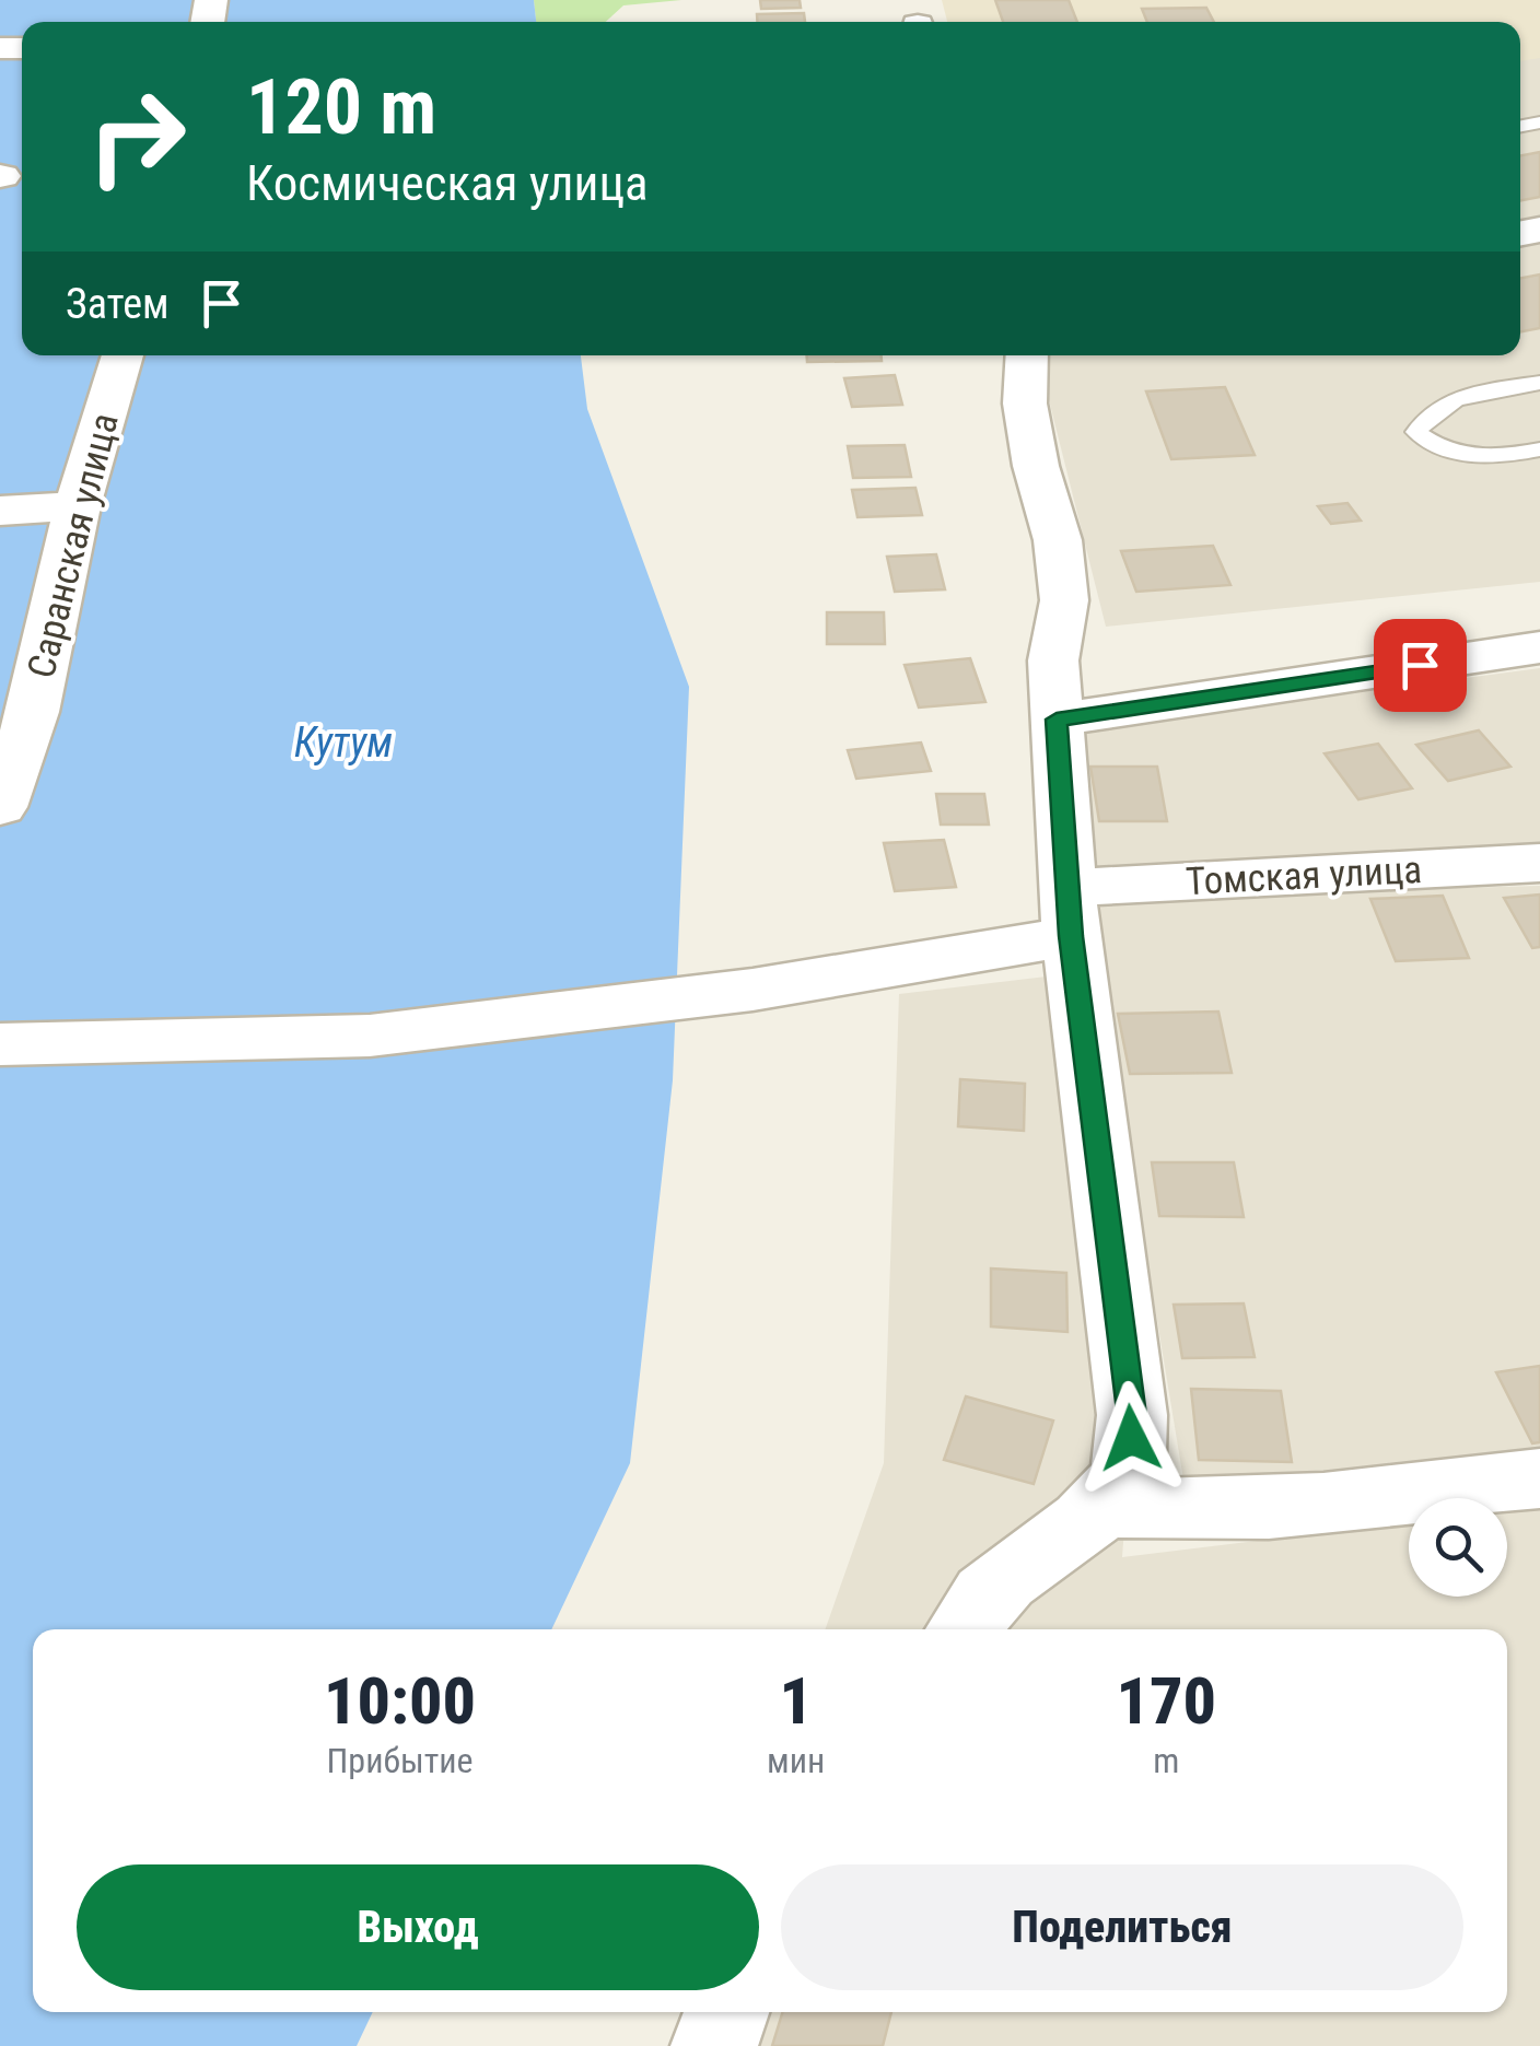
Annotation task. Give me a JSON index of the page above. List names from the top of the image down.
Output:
{
  "streets": {
    "street": ["Саранская улица", "Томская улица"]
  },
  "water": ["Кутум"],
  "page": {
    "turn": ["120 m", "Космическая улица"],
    "then": "Затем",
    "eta": [
      "10:00",
      "Прибытие",
      "1",
      "мин",
      "170",
      "m"
    ],
    "buttons": ["Выход", "Поделиться"]
  }
}
